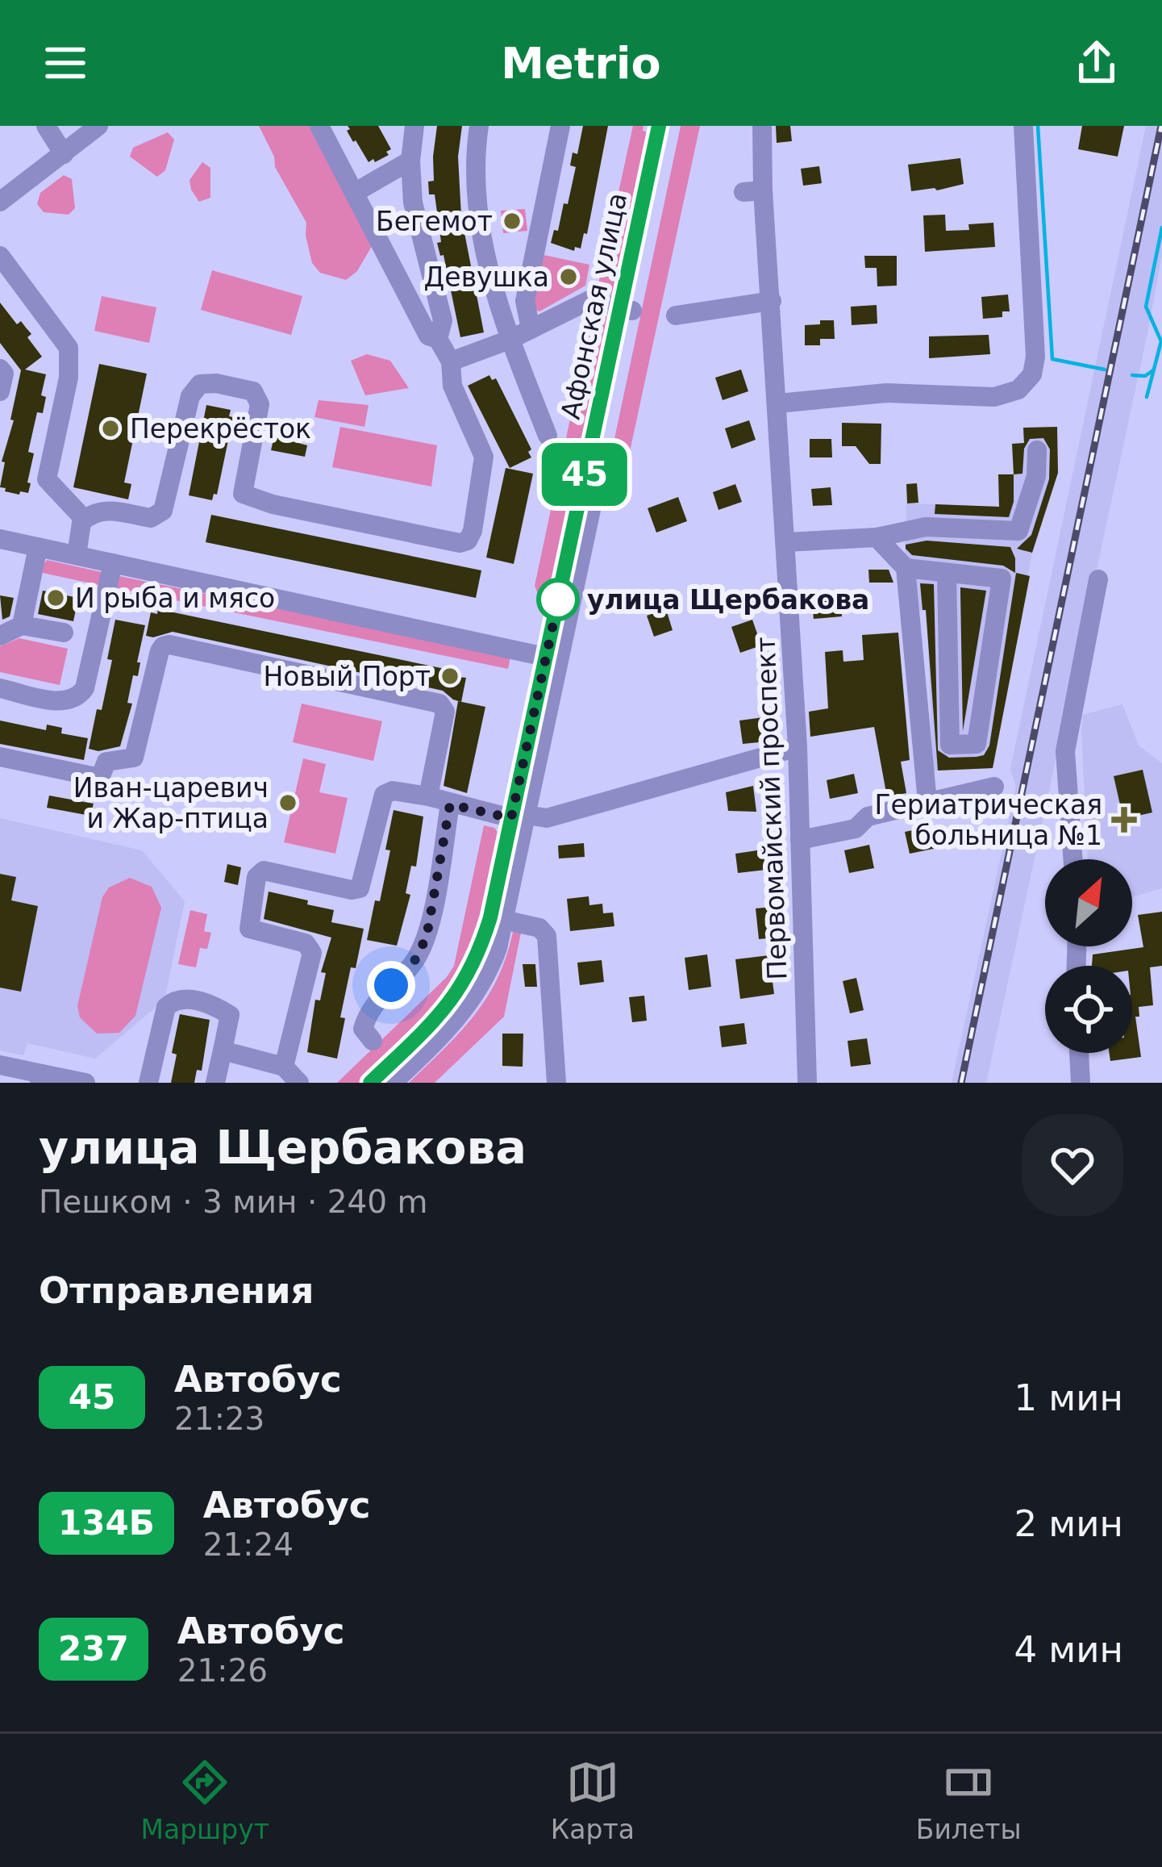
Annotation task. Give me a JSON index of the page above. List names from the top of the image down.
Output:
{
  "streets": {
    "street": ["Афонская улица", "Первомайский проспект"]
  },
  "places": {
    "other": [
      "Бегемот",
      "Девушка",
      "Перекрёсток",
      "И рыба и мясо",
      "улица Щербакова",
      "Новый Порт",
      "Иван-царевич и Жар-птица"
    ],
    "health": ["Гериатрическая больница №1"]
  },
  "lines": ["bus line 45"],
  "north": "top right",
  "page": {
    "header": "Metrio",
    "on_map": "45",
    "heading": [
      ["улица Щербакова", "Пешком · 3 мин · 240 m"],
      "Отправления"
    ],
    "list": [
      {
        "mark": "45",
        "name": "Автобус",
        "note": "21:23",
        "value": "1 мин"
      },
      {
        "mark": "134Б",
        "name": "Автобус",
        "note": "21:24",
        "value": "2 мин"
      },
      {
        "mark": "237",
        "name": "Автобус",
        "note": "21:26",
        "value": "4 мин"
      }
    ],
    "tabs": ["Маршрут", "Карта", "Билеты"]
  }
}
